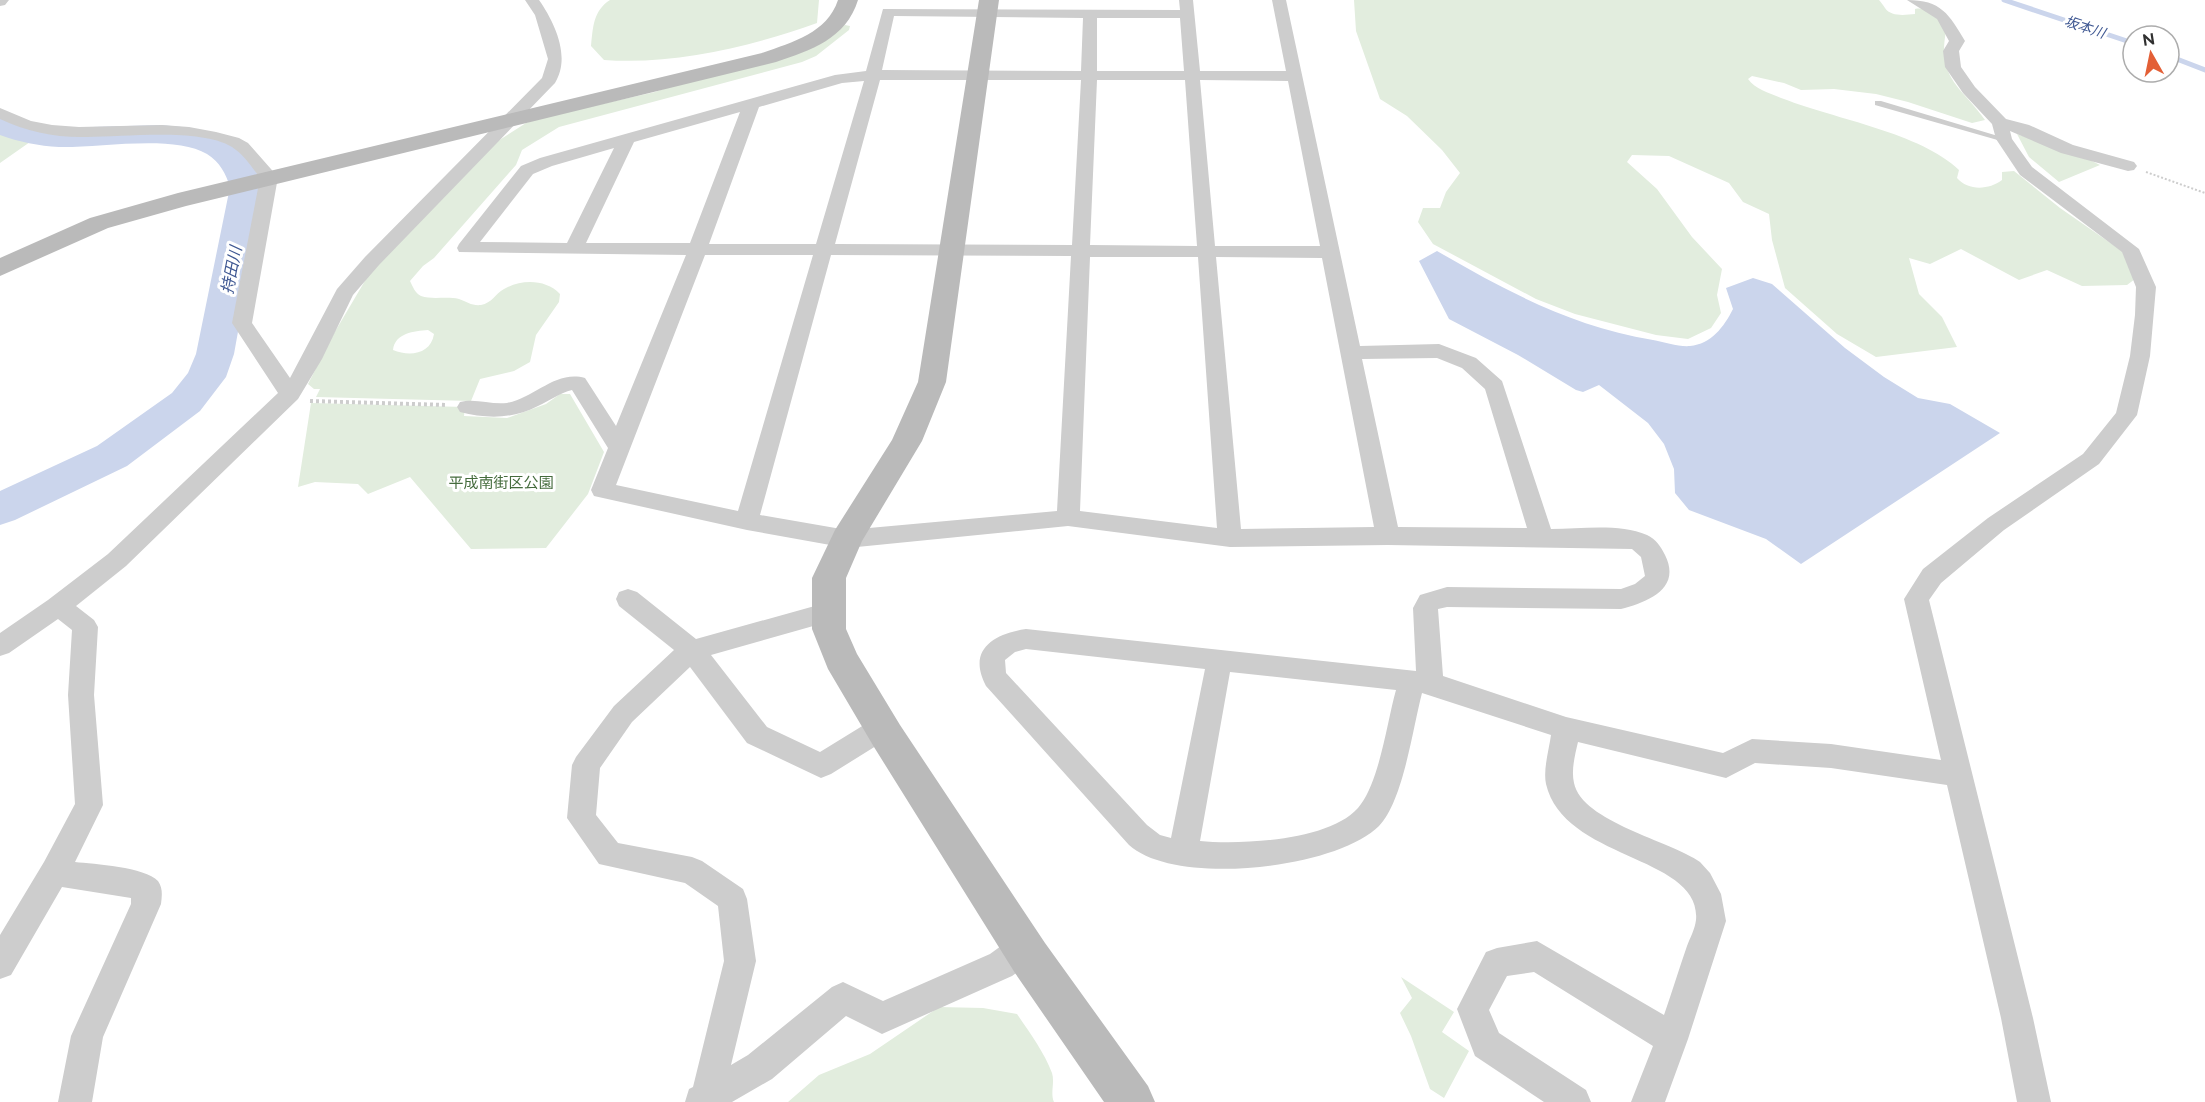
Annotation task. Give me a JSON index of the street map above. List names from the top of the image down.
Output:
{
  "water": ["坂本川", "持田川"],
  "parks": ["平成南街区公園"],
  "north": "top"
}
